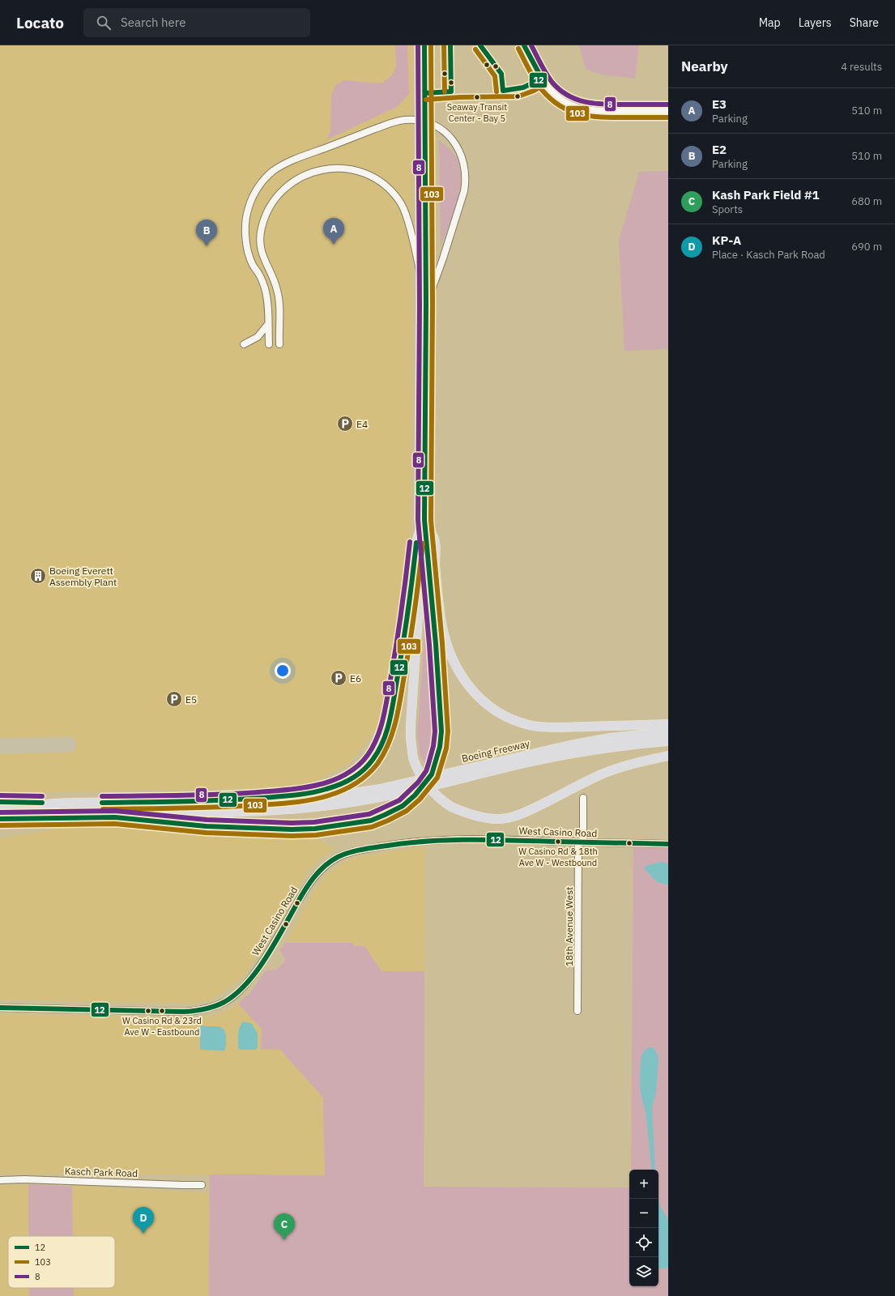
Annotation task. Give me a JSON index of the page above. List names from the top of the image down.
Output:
{
  "streets": {
    "highway": ["Boeing Freeway"],
    "street": ["West Casino Road", "18th Avenue West", "Kasch Park Road"]
  },
  "crossings": [
    ["West Casino Road", "18th Avenue West"]
  ],
  "places": {
    "other": ["Seaway Transit Center - Bay 5", "W Casino Rd & 18th Ave W - Westbound", "W Casino Rd & 23rd Ave W - Eastbound"],
    "parking": ["E4", "E6", "E5"],
    "building": ["Boeing Everett Assembly Plant"]
  },
  "lines": ["transit line 12", "transit line 103", "transit line 8"],
  "legend": ["12", "103", "8"],
  "page": {
    "header": "Locato",
    "search": "Search here",
    "nav": ["Map", "Layers", "Share"],
    "heading": ["Nearby", "4 results"],
    "list": [
      {
        "mark": "A",
        "name": "E3",
        "note": "Parking",
        "value": "510 m"
      },
      {
        "mark": "B",
        "name": "E2",
        "note": "Parking",
        "value": "510 m"
      },
      {
        "mark": "C",
        "name": "Kash Park Field #1",
        "note": "Sports",
        "value": "680 m"
      },
      {
        "mark": "D",
        "name": "KP-A",
        "note": "Place · Kasch Park Road",
        "value": "690 m"
      }
    ],
    "pins": [
      "A",
      "B",
      "D",
      "C"
    ],
    "map_buttons": ["+", "−"]
  }
}
